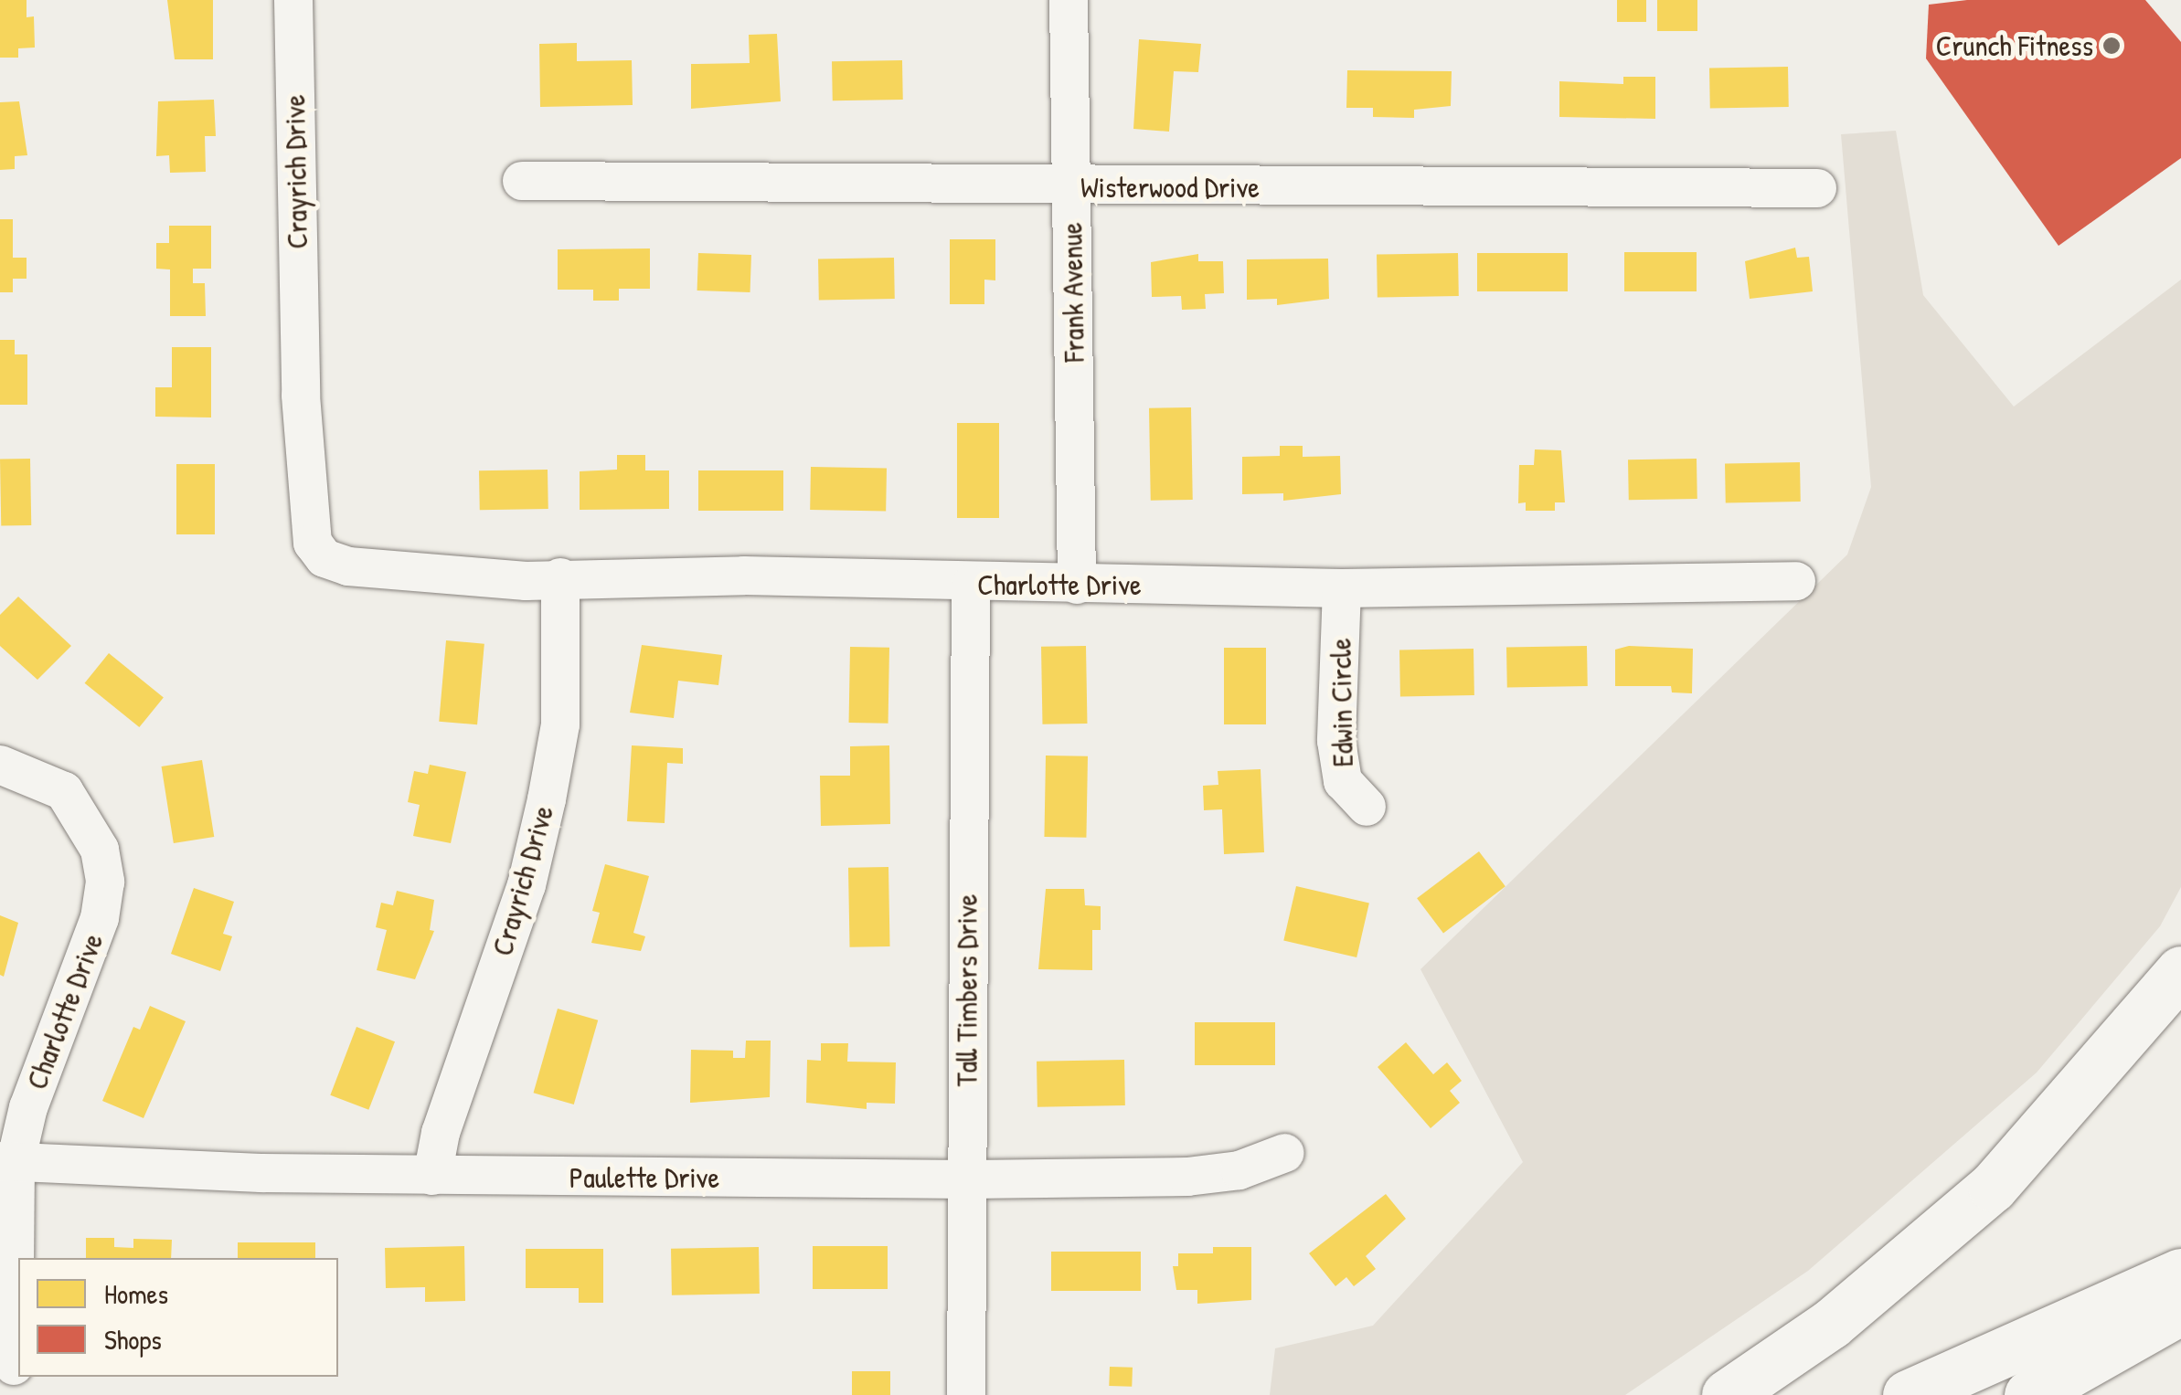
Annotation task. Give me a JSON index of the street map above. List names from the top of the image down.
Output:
{
  "streets": {
    "street": [
      "Crayrich Drive",
      "Wisterwood Drive",
      "Frank Avenue",
      "Charlotte Drive",
      "Edwin Circle",
      "Tall Timbers Drive",
      "Paulette Drive"
    ]
  },
  "crossings": [
    ["Crayrich Drive", "Charlotte Drive"],
    ["Crayrich Drive", "Paulette Drive"],
    ["Wisterwood Drive", "Frank Avenue"],
    ["Frank Avenue", "Charlotte Drive"],
    ["Charlotte Drive", "Edwin Circle"],
    ["Charlotte Drive", "Tall Timbers Drive"],
    ["Charlotte Drive", "Paulette Drive"],
    ["Tall Timbers Drive", "Paulette Drive"]
  ],
  "places": ["Crunch Fitness"],
  "legend": ["Homes", "Shops"]
}
